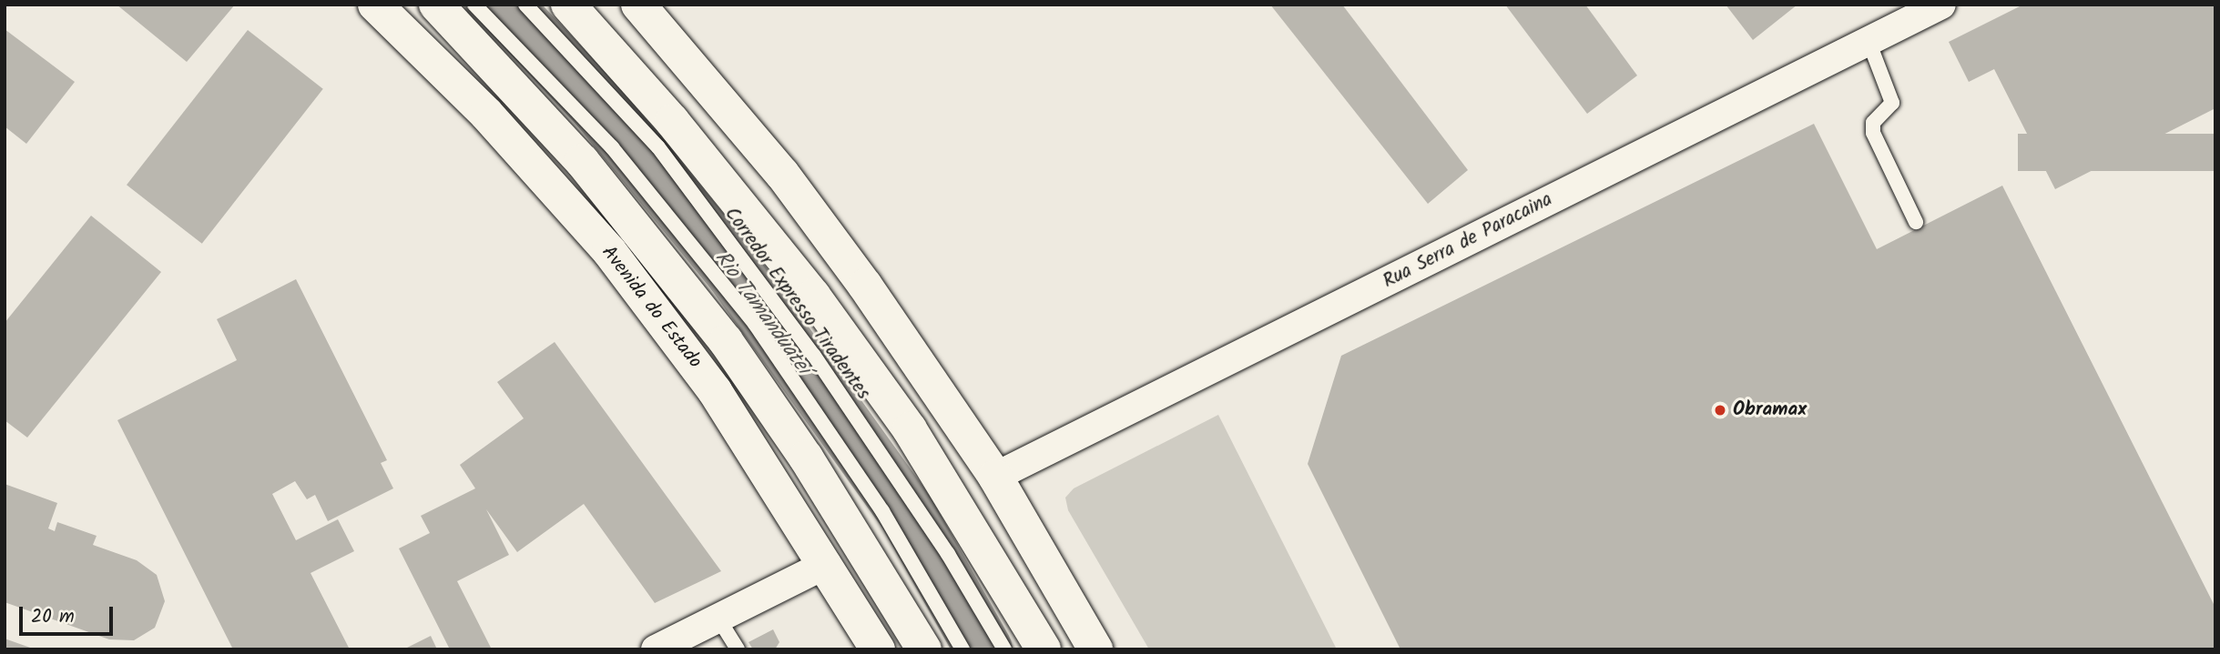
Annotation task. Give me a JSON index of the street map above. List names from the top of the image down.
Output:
{
  "streets": {
    "main road": ["Avenida do Estado"],
    "street": ["Rua Serra de Paracaina"],
    "lane": ["Corredor Expresso Tiradentes"]
  },
  "water": ["Rio Tamanduateí"],
  "places": ["Obramax"],
  "scale_bar": "20 m"
}
